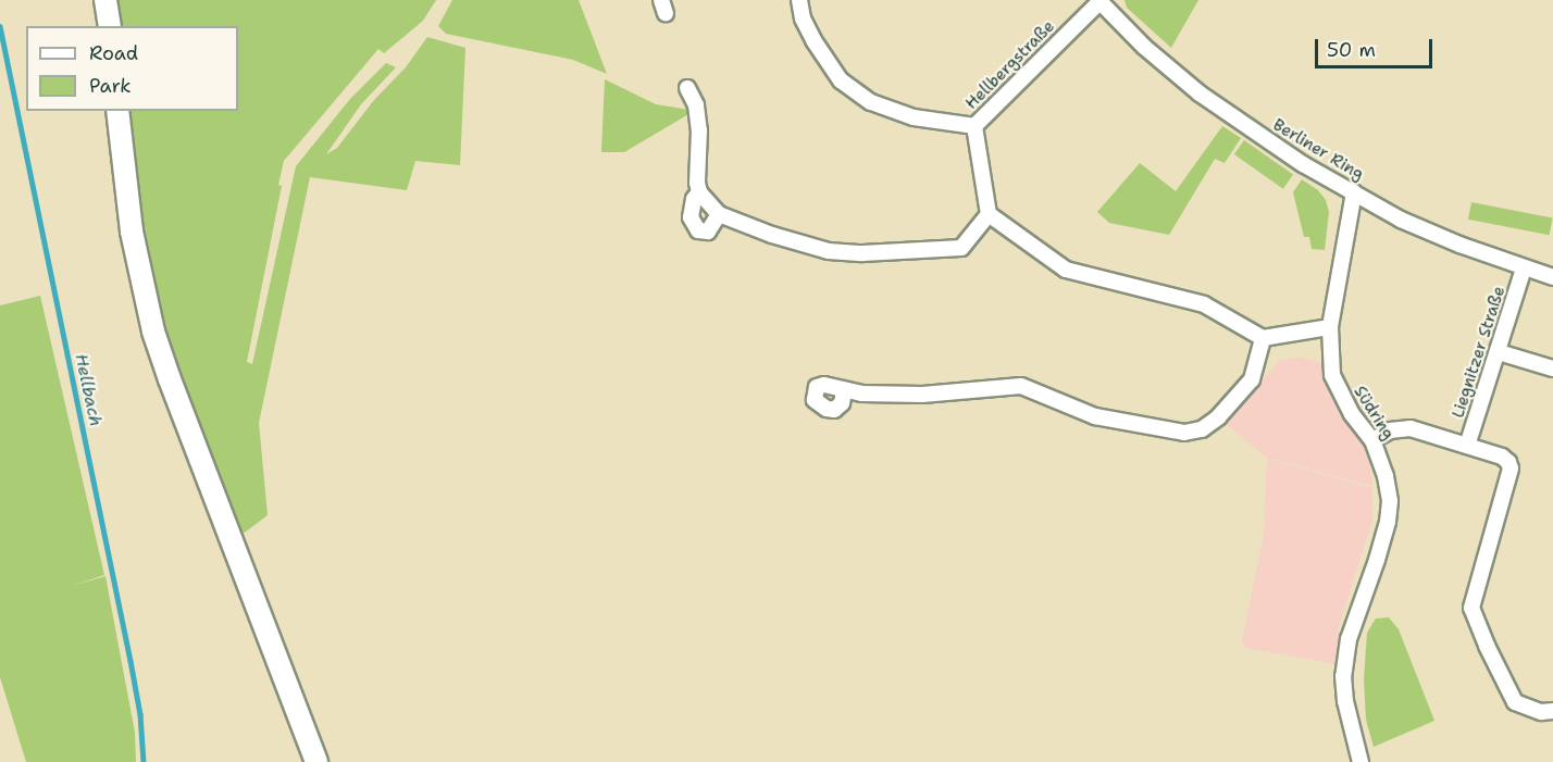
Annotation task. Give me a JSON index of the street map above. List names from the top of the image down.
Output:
{
  "streets": {
    "street": [
      "Hellbergstraße",
      "Berliner Ring",
      "Liegnitzer Straße",
      "Südring"
    ]
  },
  "crossings": [
    ["Hellbergstraße", "Berliner Ring"],
    ["Berliner Ring", "Liegnitzer Straße"],
    ["Berliner Ring", "Südring"],
    ["Liegnitzer Straße", "Südring"]
  ],
  "water": ["Hellbach"],
  "legend": ["Road", "Park"],
  "scale_bar": "50 m"
}
